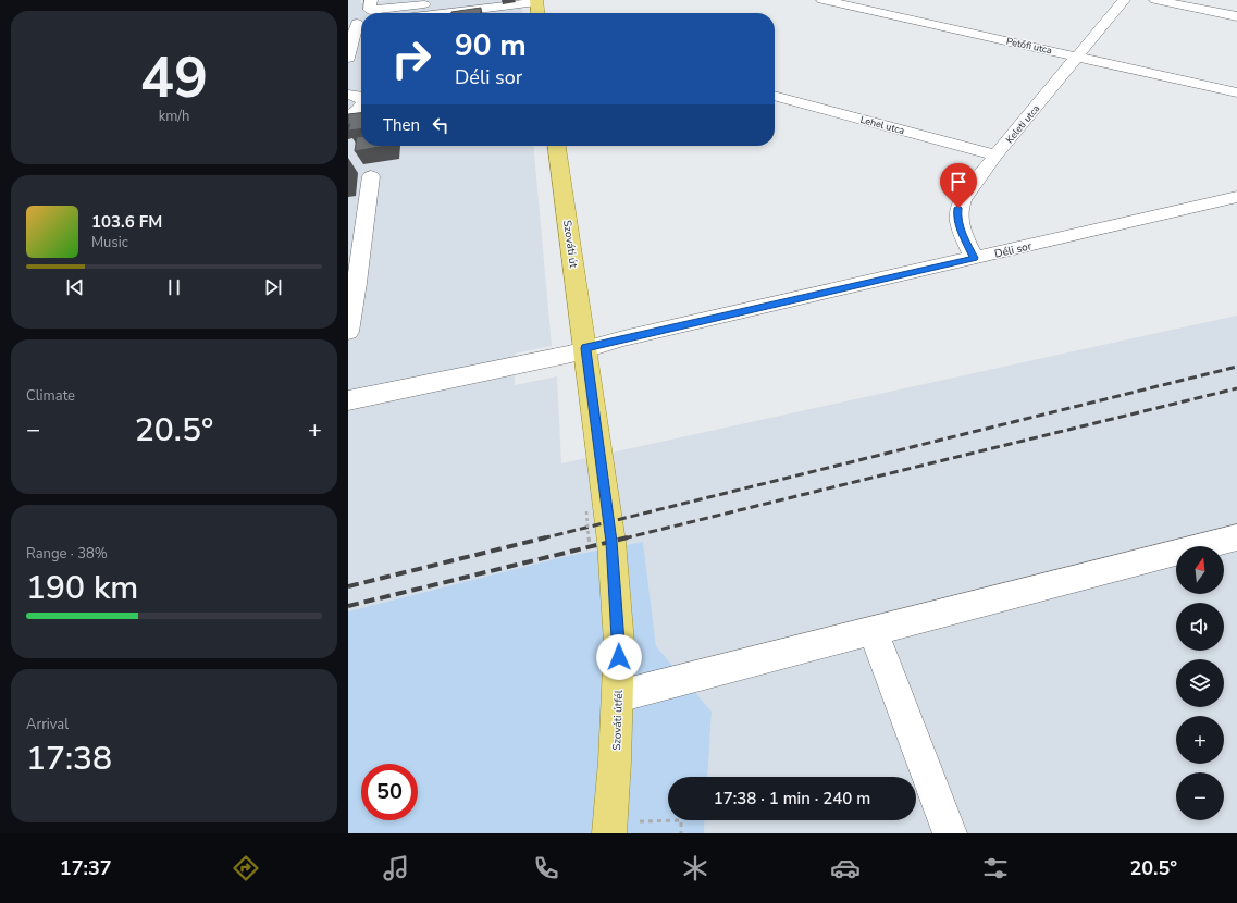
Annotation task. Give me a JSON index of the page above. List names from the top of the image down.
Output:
{
  "streets": {
    "main road": ["Szováti út", "Szováti útfél"],
    "street": [
      "Petőfi utca",
      "Keleti utca",
      "Lehel utca",
      "Déli sor"
    ]
  },
  "crossings": [
    ["Petőfi utca", "Keleti utca"],
    ["Keleti utca", "Lehel utca"],
    ["Keleti utca", "Déli sor"],
    ["Szováti út", "Déli sor"],
    ["Szováti út", "Szováti útfél"],
    ["Déli sor", "Szováti útfél"]
  ],
  "north": "top",
  "page": {
    "tile": [
      ["49", "km/h"],
      "Climate",
      ["Range · 38%", "190 km"],
      ["Arrival", "17:38"]
    ],
    "turn": ["90 m", "Déli sor"],
    "then": "Then",
    "song": ["103.6 FM", "Music"],
    "heat": ["−", "20.5°", "+"],
    "map_buttons": ["+", "−"],
    "limit": "50",
    "trip": "17:38 · 1 min · 240 m",
    "tabs": ["17:37", "20.5°"]
  }
}
